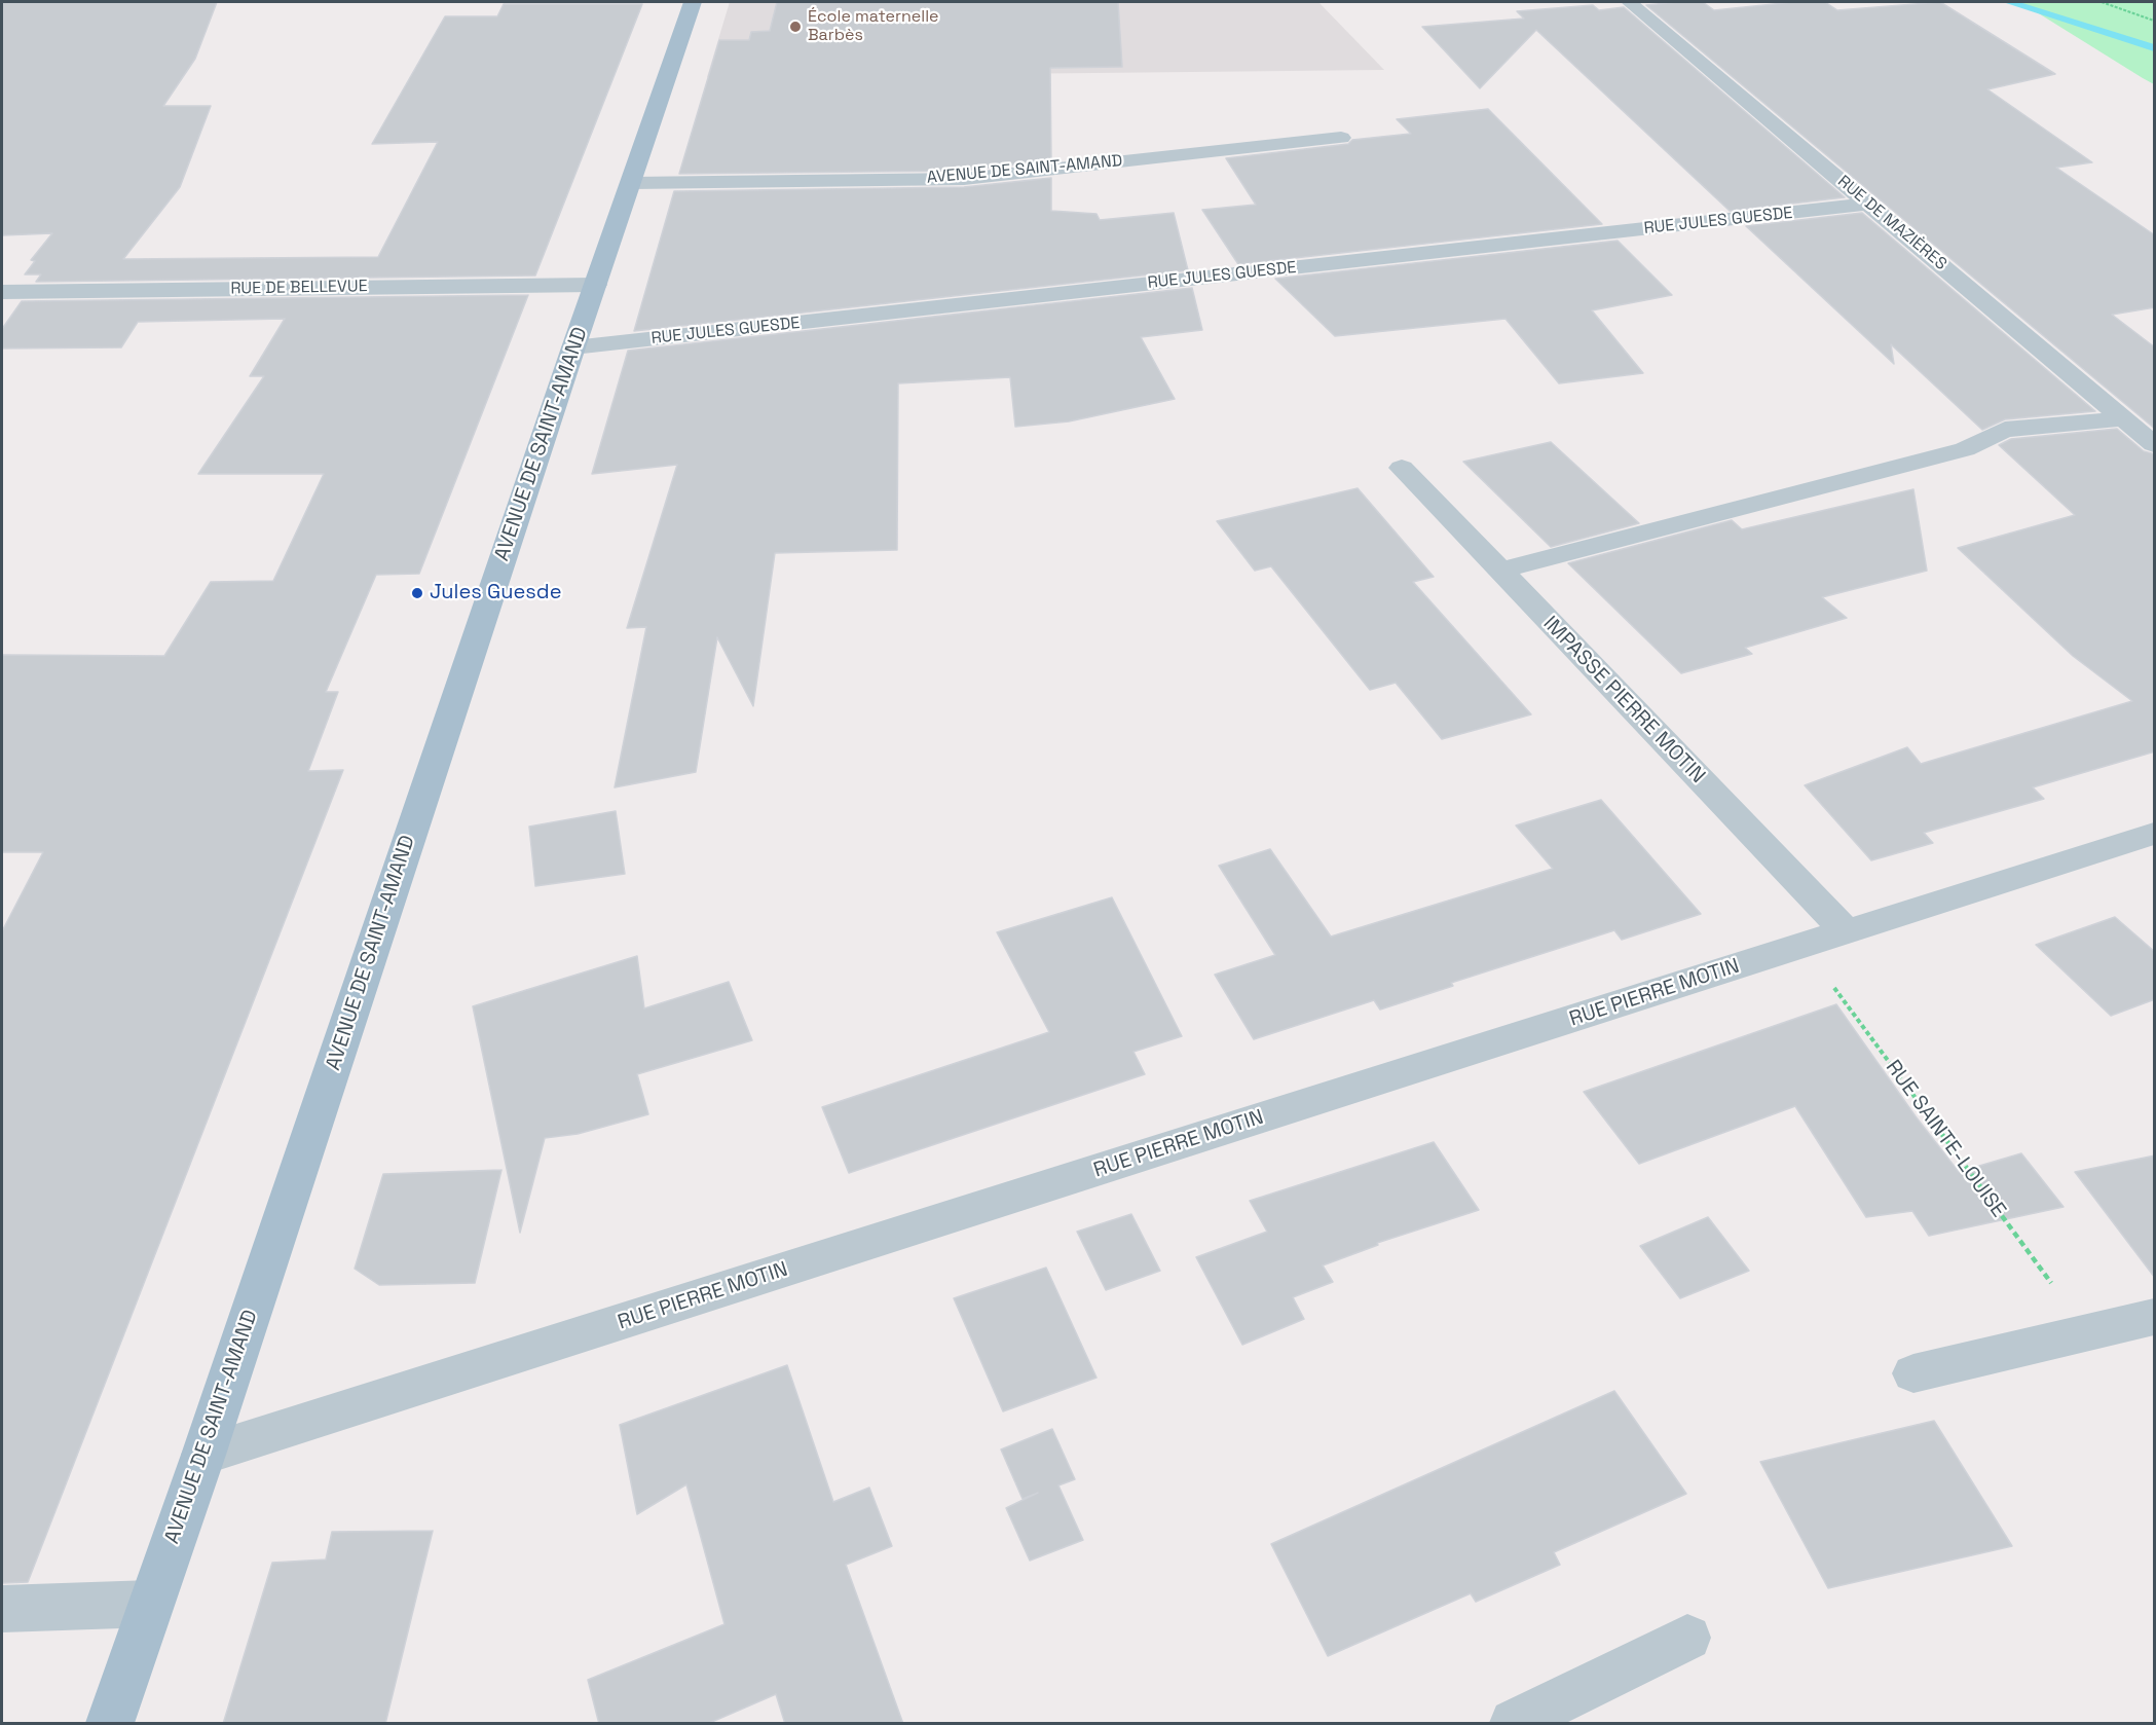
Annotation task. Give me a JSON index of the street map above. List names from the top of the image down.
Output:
{
  "streets": {
    "main road": ["AVENUE DE SAINT-AMAND"],
    "street": [
      "RUE JULES GUESDE",
      "RUE DE MAZIÈRES",
      "RUE DE BELLEVUE",
      "IMPASSE PIERRE MOTIN",
      "RUE PIERRE MOTIN"
    ],
    "path": ["RUE SAINTE-LOUISE"]
  },
  "crossings": [
    ["AVENUE DE SAINT-AMAND", "RUE JULES GUESDE"],
    ["AVENUE DE SAINT-AMAND", "RUE DE BELLEVUE"],
    ["AVENUE DE SAINT-AMAND", "RUE PIERRE MOTIN"],
    ["RUE JULES GUESDE", "RUE DE MAZIÈRES"],
    ["IMPASSE PIERRE MOTIN", "RUE PIERRE MOTIN"],
    ["RUE PIERRE MOTIN", "RUE SAINTE-LOUISE"]
  ],
  "places": ["École maternelle Barbès", "Jules Guesde"]
}
